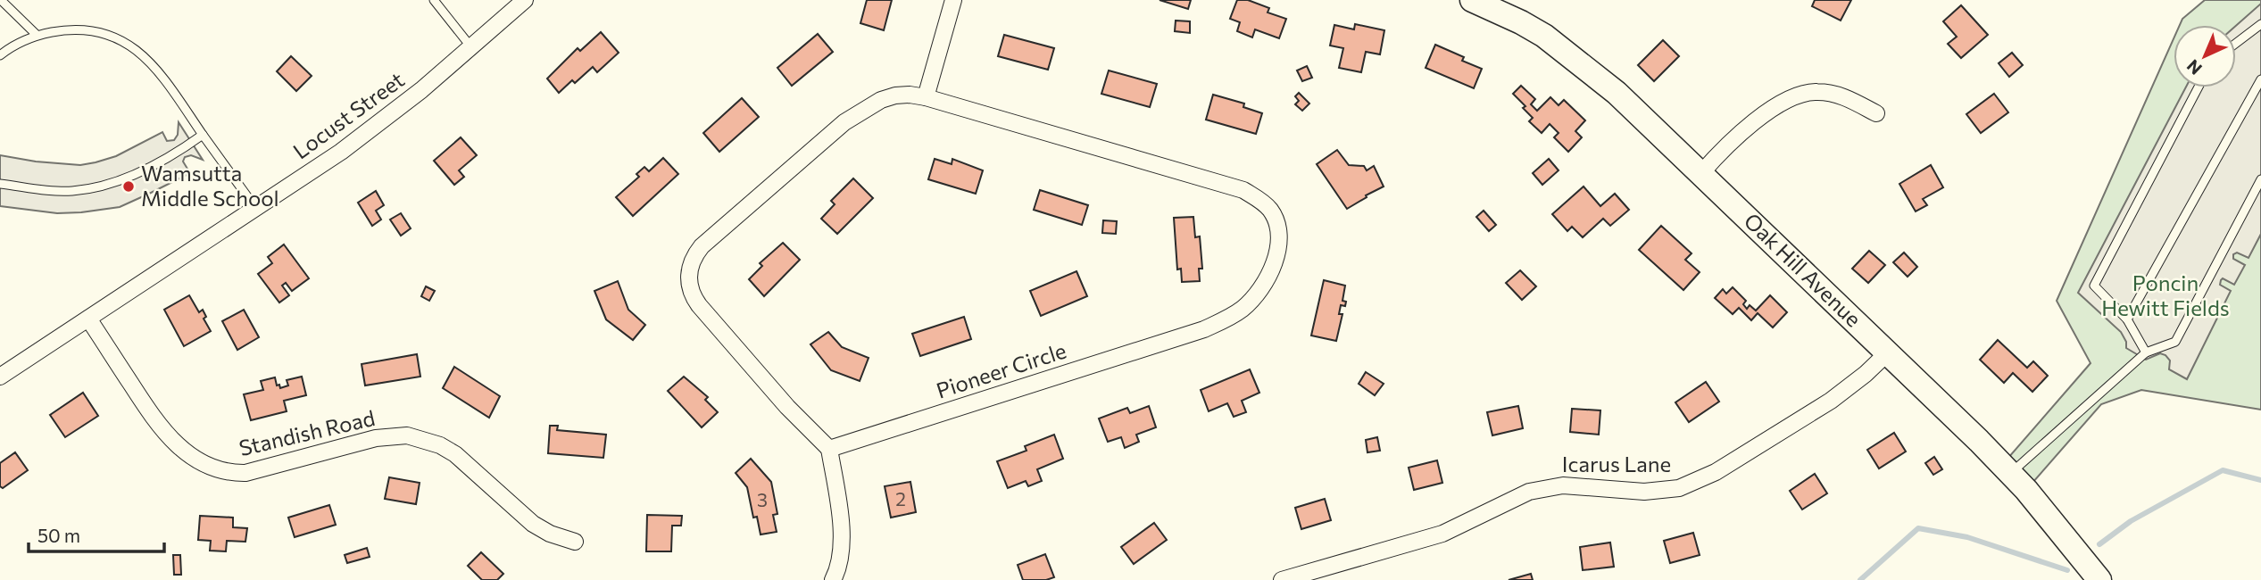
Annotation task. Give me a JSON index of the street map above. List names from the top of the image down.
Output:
{
  "streets": {
    "main road": ["Oak Hill Avenue"],
    "street": [
      "Locust Street",
      "Pioneer Circle",
      "Standish Road",
      "Icarus Lane"
    ]
  },
  "crossings": [
    ["Locust Street", "Standish Road"],
    ["Oak Hill Avenue", "Icarus Lane"]
  ],
  "parks": ["Poncin Hewitt Fields"],
  "places": ["Wamsutta Middle School"],
  "house_numbers": ["2", "3"],
  "scale_bar": "50 m",
  "north": "bottom left"
}
